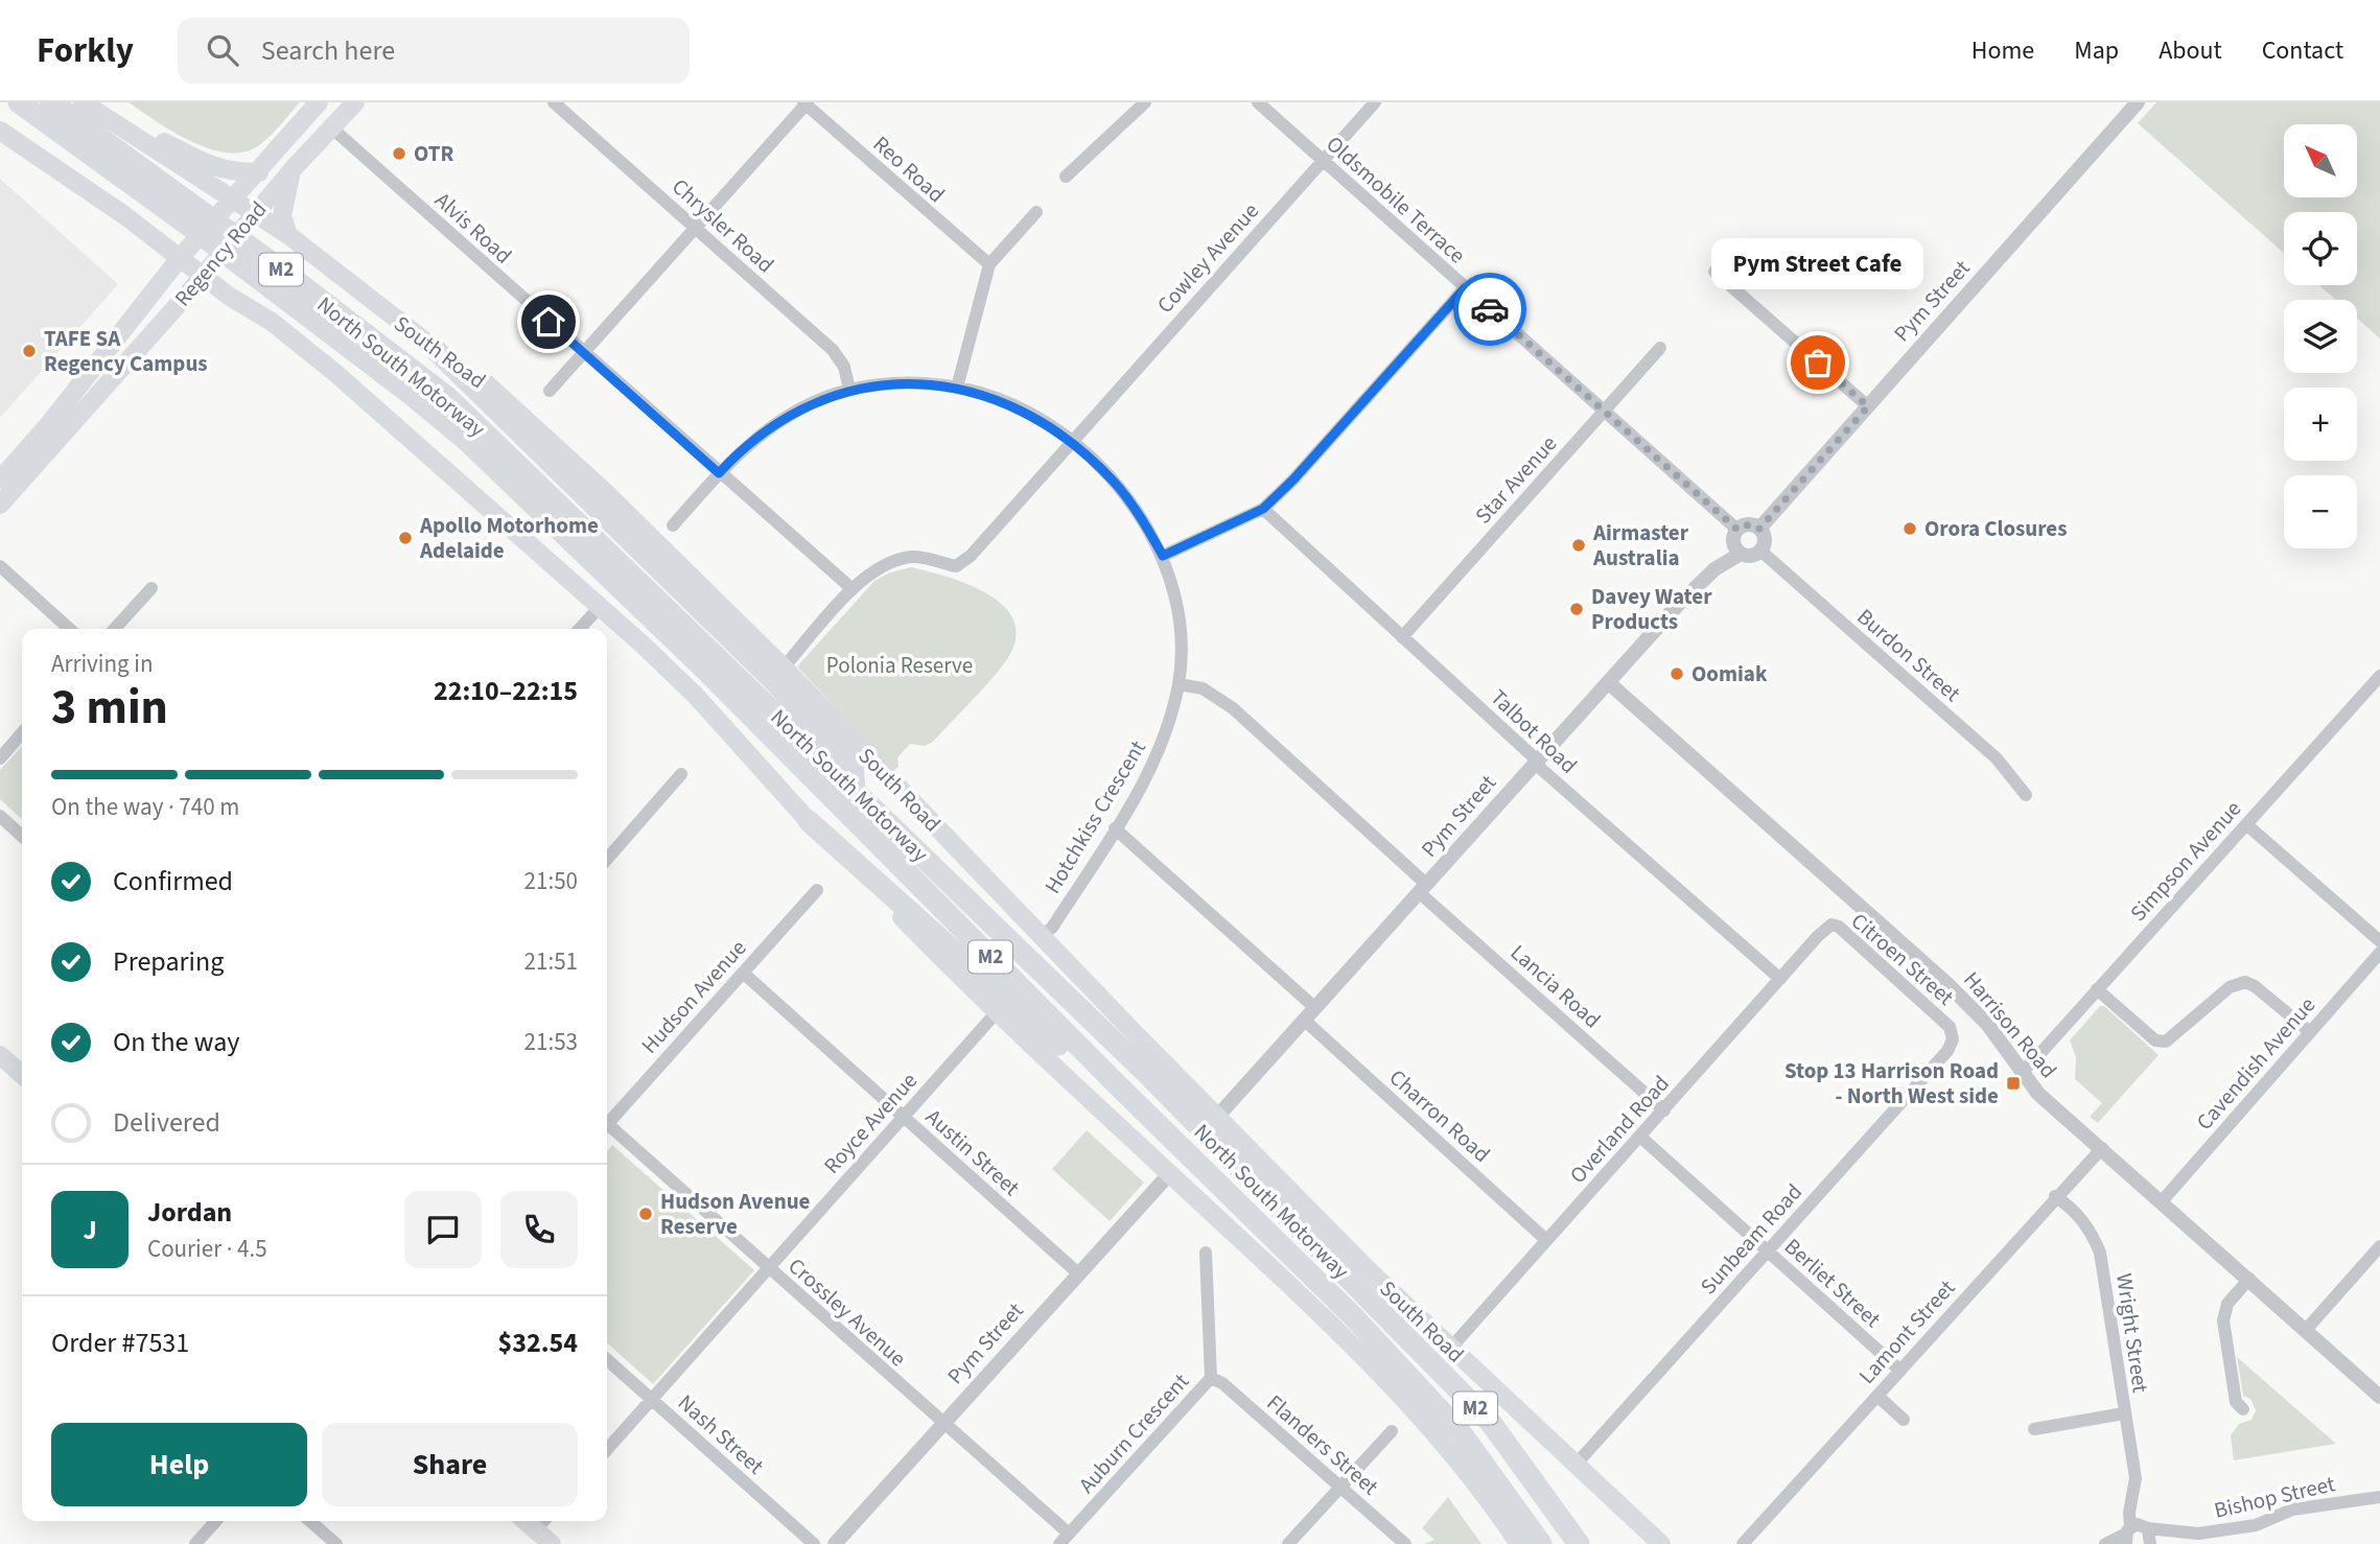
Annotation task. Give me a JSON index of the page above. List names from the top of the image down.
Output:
{
  "streets": {
    "highway": ["M2", "North South Motorway"],
    "main road": ["Regency Road", "South Road"],
    "street": [
      "Reo Road",
      "Oldsmobile Terrace",
      "Chrysler Road",
      "Alvis Road",
      "Cowley Avenue",
      "Pym Street",
      "Star Avenue",
      "Burdon Street",
      "Talbot Road",
      "Hotchkiss Crescent",
      "Simpson Avenue",
      "Citroen Street",
      "Lancia Road",
      "Hudson Avenue",
      "Harrison Road",
      "Cavendish Avenue",
      "Charron Road",
      "Royce Avenue",
      "Overland Road",
      "Austin Street",
      "Sunbeam Road",
      "Berliet Street",
      "Crossley Avenue",
      "Lamont Street",
      "Wright Street",
      "Auburn Crescent",
      "Nash Street",
      "Flanders Street",
      "Bishop Street"
    ]
  },
  "crossings": [
    ["Oldsmobile Terrace", "Cowley Avenue"],
    ["Oldsmobile Terrace", "Pym Street"],
    ["Oldsmobile Terrace", "Star Avenue"],
    ["Oldsmobile Terrace", "Burdon Street"],
    ["Chrysler Road", "Hotchkiss Crescent"],
    ["Alvis Road", "Regency Road"],
    ["Alvis Road", "Cowley Avenue"],
    ["Alvis Road", "Hotchkiss Crescent"],
    ["Regency Road", "South Road"],
    ["Cowley Avenue", "Hotchkiss Crescent"],
    ["Pym Street", "South Road"],
    ["Pym Street", "Burdon Street"],
    ["Pym Street", "Talbot Road"],
    ["Pym Street", "Lancia Road"],
    ["Pym Street", "Harrison Road"],
    ["Pym Street", "Charron Road"],
    ["Pym Street", "Austin Street"],
    ["Pym Street", "Crossley Avenue"],
    ["South Road", "Hotchkiss Crescent"],
    ["South Road", "Overland Road"],
    ["South Road", "Sunbeam Road"],
    ["Star Avenue", "Talbot Road"],
    ["Talbot Road", "Overland Road"],
    ["Hotchkiss Crescent", "Lancia Road"],
    ["Simpson Avenue", "Harrison Road"],
    ["Citroen Street", "Overland Road"],
    ["Citroen Street", "Sunbeam Road"],
    ["Lancia Road", "Overland Road"],
    ["Hudson Avenue", "Austin Street"],
    ["Harrison Road", "Cavendish Avenue"],
    ["Harrison Road", "Lamont Street"],
    ["Charron Road", "Overland Road"],
    ["Royce Avenue", "Austin Street"],
    ["Royce Avenue", "Crossley Avenue"],
    ["Royce Avenue", "Nash Street"],
    ["Overland Road", "Berliet Street"],
    ["Sunbeam Road", "Berliet Street"],
    ["Berliet Street", "Lamont Street"],
    ["Crossley Avenue", "Auburn Crescent"],
    ["Lamont Street", "Wright Street"],
    ["Wright Street", "Bishop Street"],
    ["Auburn Crescent", "Flanders Street"]
  ],
  "parks": ["Polonia Reserve"],
  "places": {
    "other": [
      "OTR",
      "TAFE SA Regency Campus",
      "Pym Street Cafe",
      "Orora Closures",
      "Apollo Motorhome Adelaide",
      "Airmaster Australia",
      "Davey Water Products",
      "Oomiak",
      "Hudson Avenue Reserve"
    ],
    "transit": ["Stop 13 Harrison Road - North West side"]
  },
  "north": "top left",
  "page": {
    "header": "Forkly",
    "search": "Search here",
    "nav": [
      "Home",
      "Map",
      "About",
      "Contact"
    ],
    "map_buttons": ["+", "−"],
    "bubble": "Pym Street Cafe",
    "heading": ["3 min", "Arriving in", "22:10–22:15"],
    "panel": [
      "Jordan",
      "Courier · 4.5",
      "Order #7531",
      "$32.54"
    ],
    "bar": "On the way · 740 m",
    "list": [
      ["Confirmed", "21:50"],
      ["Preparing", "21:51"],
      ["On the way", "21:53"],
      "Delivered"
    ],
    "round": "J",
    "buttons": ["Help", "Share"]
  }
}
